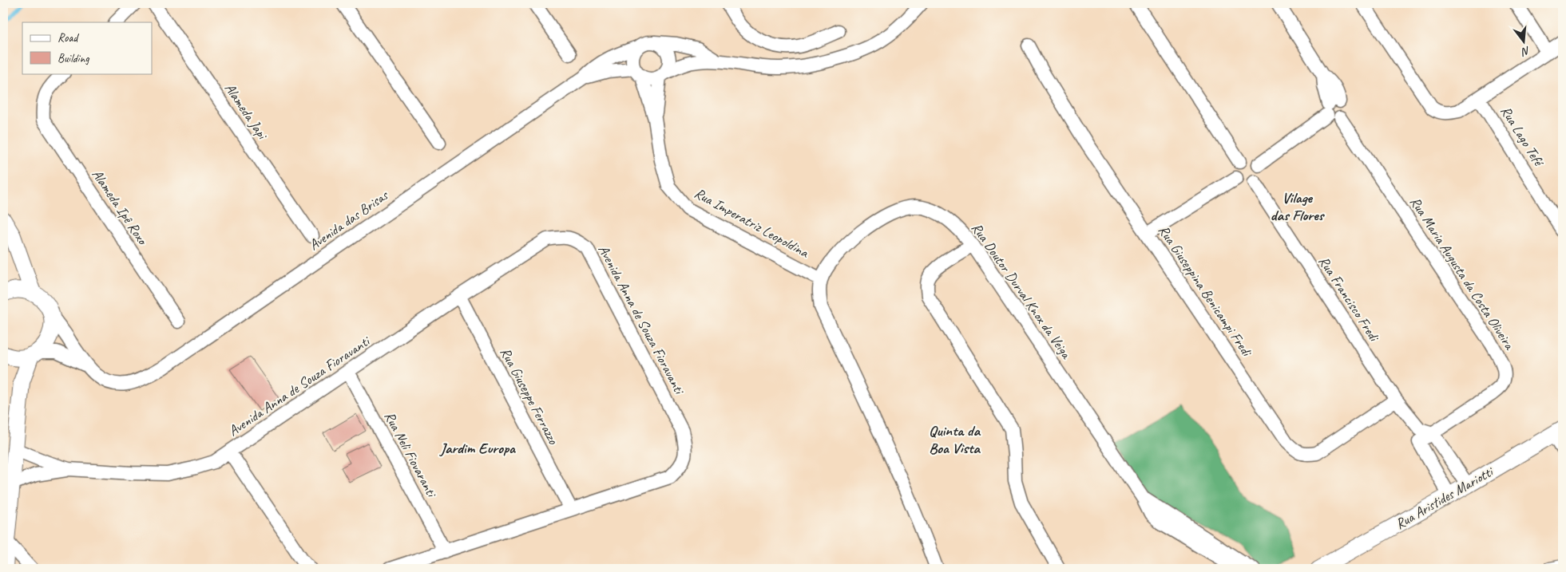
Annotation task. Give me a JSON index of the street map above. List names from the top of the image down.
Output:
{
  "streets": {
    "street": [
      "Alameda Japi",
      "Rua Lago Tefé",
      "Alameda Ipê Roxo",
      "Avenida das Brisas",
      "Rua Imperatriz Leopoldina",
      "Rua Maria Augusta da Costa Oliveira",
      "Rua Doutor Durval Knox da Veiga",
      "Rua Giuseppina Benicampi Fredi",
      "Rua Francisco Fredi",
      "Avenida Anna de Souza Fioravanti",
      "Rua Giuseppe Ferrazzo",
      "Rua Neli Fiovaranti",
      "Rua Aristides Mariotti"
    ]
  },
  "crossings": [
    ["Avenida das Brisas", "Rua Imperatriz Leopoldina"],
    ["Rua Imperatriz Leopoldina", "Rua Doutor Durval Knox da Veiga"],
    ["Rua Maria Augusta da Costa Oliveira", "Rua Francisco Fredi"],
    ["Rua Giuseppina Benicampi Fredi", "Rua Francisco Fredi"],
    ["Avenida Anna de Souza Fioravanti", "Rua Giuseppe Ferrazzo"],
    ["Avenida Anna de Souza Fioravanti", "Rua Neli Fiovaranti"]
  ],
  "districts": ["Vilage das Flores", "Quinta da Boa Vista", "Jardim Europa"],
  "legend": ["Road", "Building"],
  "north": "bottom"
}
